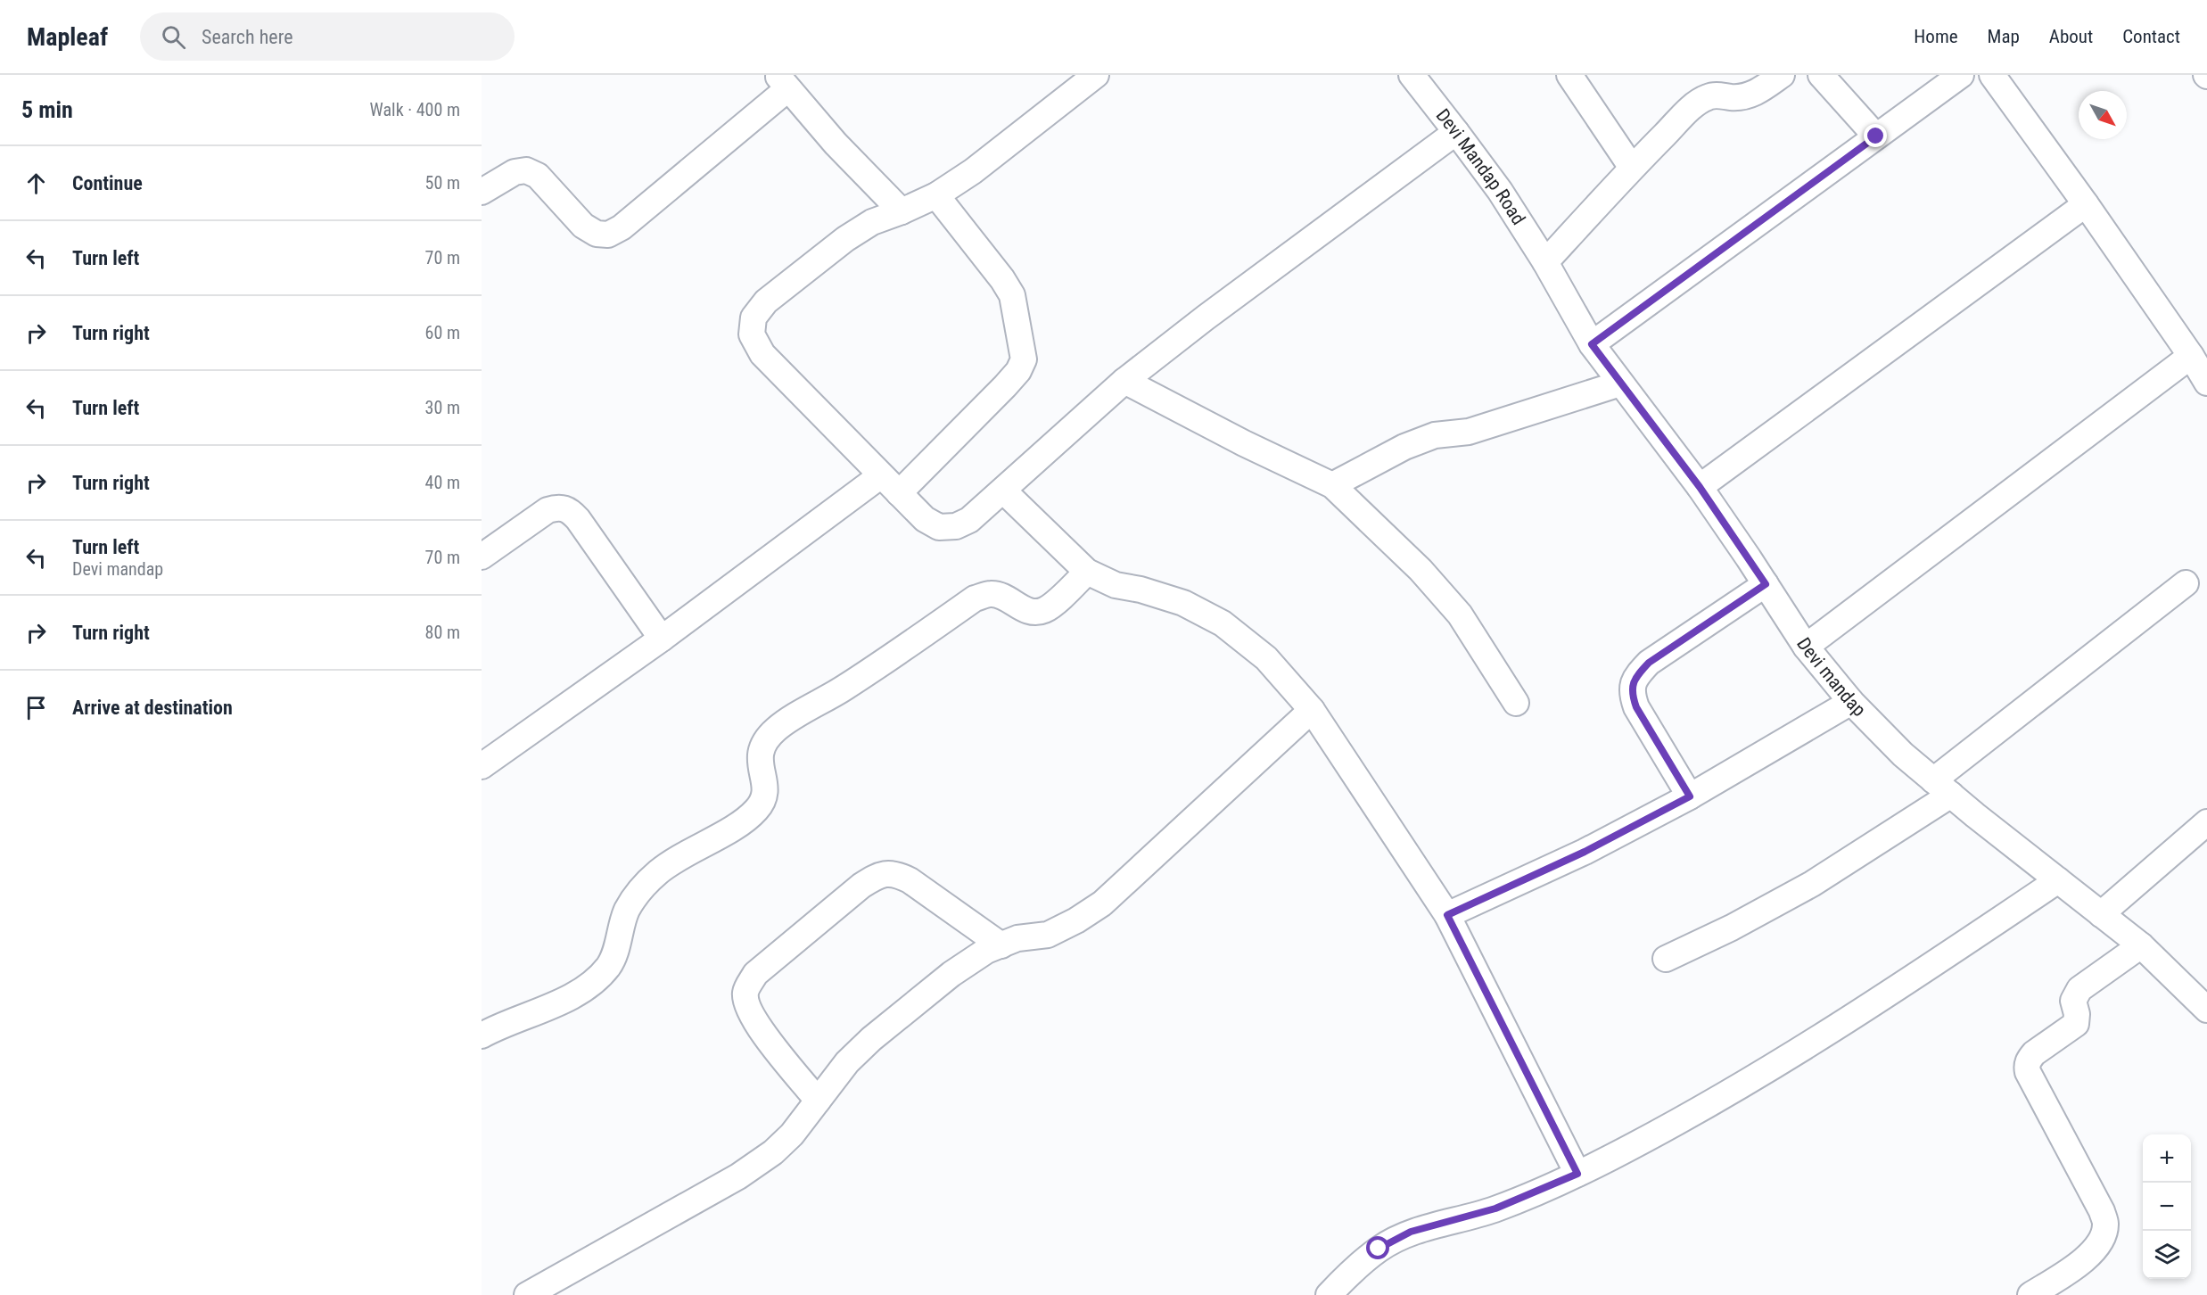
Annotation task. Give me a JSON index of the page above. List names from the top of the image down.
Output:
{
  "streets": {
    "street": ["Devi Mandap Road", "Devi mandap"]
  },
  "crossings": [
    ["Devi Mandap Road", "Devi mandap"]
  ],
  "north": "bottom right",
  "page": {
    "header": "Mapleaf",
    "search": "Search here",
    "nav": [
      "Home",
      "Map",
      "About",
      "Contact"
    ],
    "heading": ["5 min", "Walk · 400 m"],
    "list": [
      ["Continue", "50 m"],
      ["Turn left", "70 m"],
      ["Turn right", "60 m"],
      ["Turn left", "30 m"],
      ["Turn right", "40 m"],
      ["Turn left", "Devi mandap", "70 m"],
      ["Turn right", "80 m"],
      "Arrive at destination"
    ],
    "map_buttons": ["+", "−"]
  }
}
